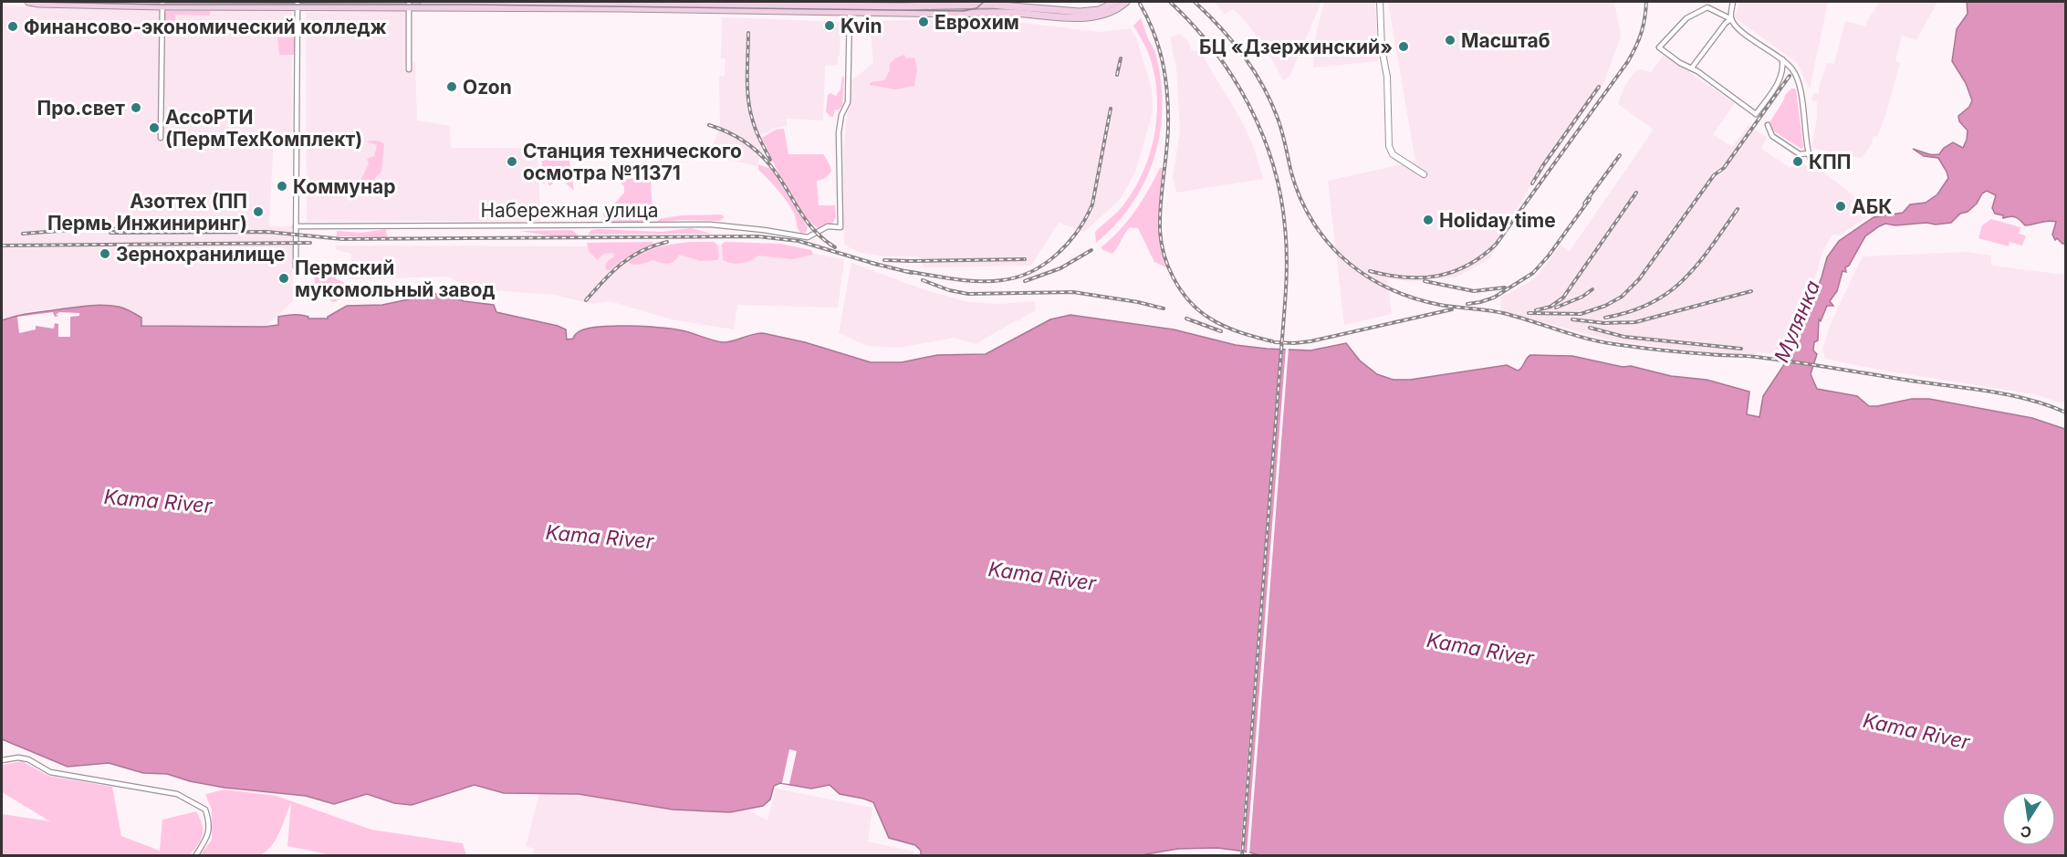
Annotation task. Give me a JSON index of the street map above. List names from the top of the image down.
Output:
{
  "streets": {
    "street": ["Набережная улица"]
  },
  "water": ["Мулянка", "Kama River"],
  "places": [
    "Еврохим",
    "Kvin",
    "Финансово-экономический колледж",
    "Масштаб",
    "БЦ «Дзержинский»",
    "Ozon",
    "Про.свет",
    "АссоРТИ (ПермТехКомплект)",
    "Станция технического осмотра №11371",
    "КПП",
    "Коммунар",
    "АБК",
    "Азоттех (ПП Пермь Инжиниринг)",
    "Holiday time",
    "Зернохранилище",
    "Пермский мукомольный завод"
  ],
  "north": "bottom"
}
